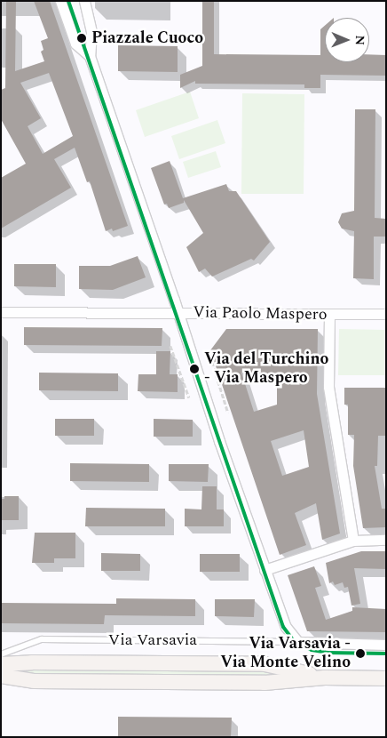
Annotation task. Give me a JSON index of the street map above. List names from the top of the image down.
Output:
{
  "streets": {
    "street": ["Via Paolo Maspero", "Via Varsavia"]
  },
  "places": ["Piazzale Cuoco", "Via del Turchino - Via Maspero", "Via Varsavia - Via Monte Velino"],
  "north": "right"
}
